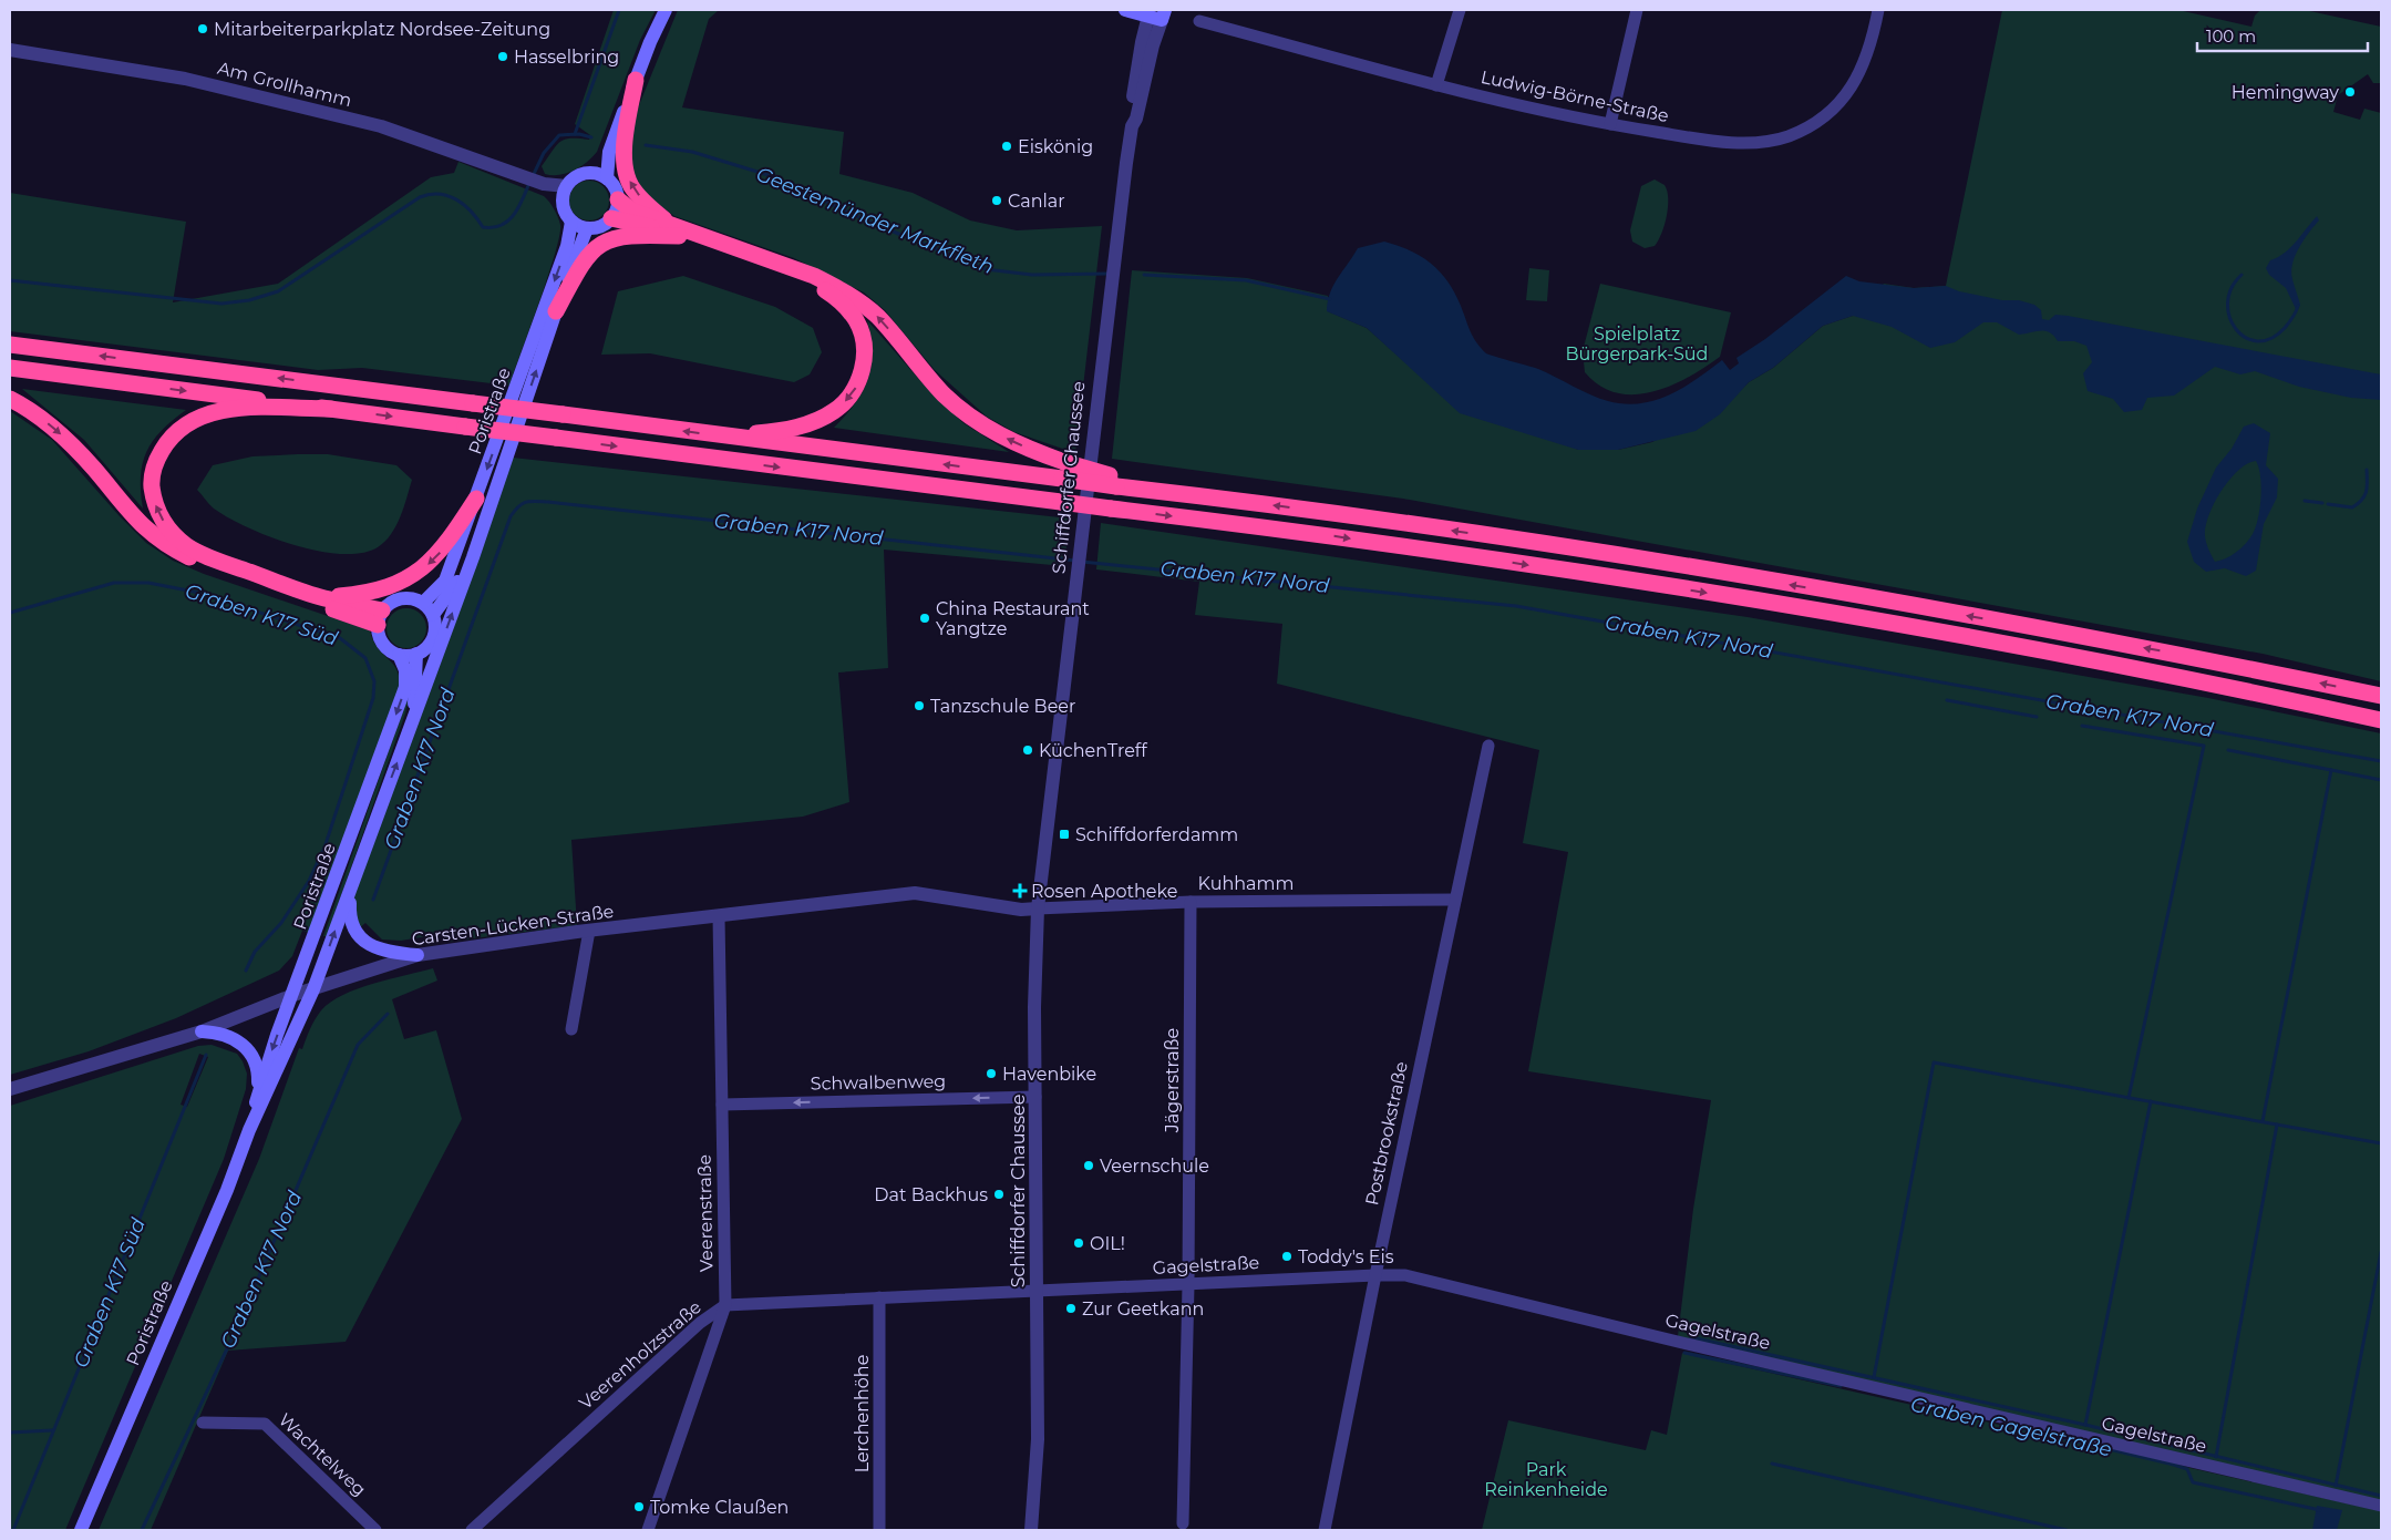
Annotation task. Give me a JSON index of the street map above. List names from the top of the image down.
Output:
{
  "streets": {
    "main road": ["Poristraße"],
    "street": [
      "Am Grollhamm",
      "Ludwig-Börne-Straße",
      "Schiffdorfer Chaussee",
      "Kuhhamm",
      "Carsten-Lücken-Straße",
      "Jägerstraße",
      "Schwalbenweg",
      "Postbrookstraße",
      "Veerenstraße",
      "Gagelstraße",
      "Veerenholzstraße",
      "Lerchenhöhe",
      "Wachtelweg"
    ]
  },
  "crossings": [
    ["Am Grollhamm", "Poristraße"],
    ["Poristraße", "Carsten-Lücken-Straße"],
    ["Schiffdorfer Chaussee", "Kuhhamm"],
    ["Schiffdorfer Chaussee", "Carsten-Lücken-Straße"],
    ["Schiffdorfer Chaussee", "Schwalbenweg"],
    ["Schiffdorfer Chaussee", "Gagelstraße"],
    ["Schiffdorfer Chaussee", "Veerenholzstraße"],
    ["Kuhhamm", "Carsten-Lücken-Straße"],
    ["Kuhhamm", "Jägerstraße"],
    ["Kuhhamm", "Postbrookstraße"],
    ["Carsten-Lücken-Straße", "Veerenstraße"],
    ["Jägerstraße", "Gagelstraße"],
    ["Schwalbenweg", "Veerenstraße"],
    ["Postbrookstraße", "Gagelstraße"],
    ["Veerenstraße", "Veerenholzstraße"],
    ["Gagelstraße", "Veerenholzstraße"],
    ["Veerenholzstraße", "Lerchenhöhe"]
  ],
  "one_way": ["Schwalbenweg"],
  "water": [
    "Geestemünder Markfleth",
    "Graben K17 Nord",
    "Graben K17 Süd",
    "Graben Gagelstraße"
  ],
  "parks": ["Spielplatz Bürgerpark-Süd", "Park Reinkenheide"],
  "places": {
    "other": [
      "Mitarbeiterparkplatz Nordsee-Zeitung",
      "Hasselbring",
      "Hemingway",
      "Eiskönig",
      "Canlar",
      "China Restaurant Yangtze",
      "Tanzschule Beer",
      "KüchenTreff",
      "Havenbike",
      "Veernschule",
      "Dat Backhus",
      "OIL!",
      "Toddy's Eis",
      "Zur Geetkann",
      "Tomke Claußen"
    ],
    "transit": ["Schiffdorferdamm"],
    "health": ["Rosen Apotheke"]
  },
  "scale_bar": "100 m"
}
